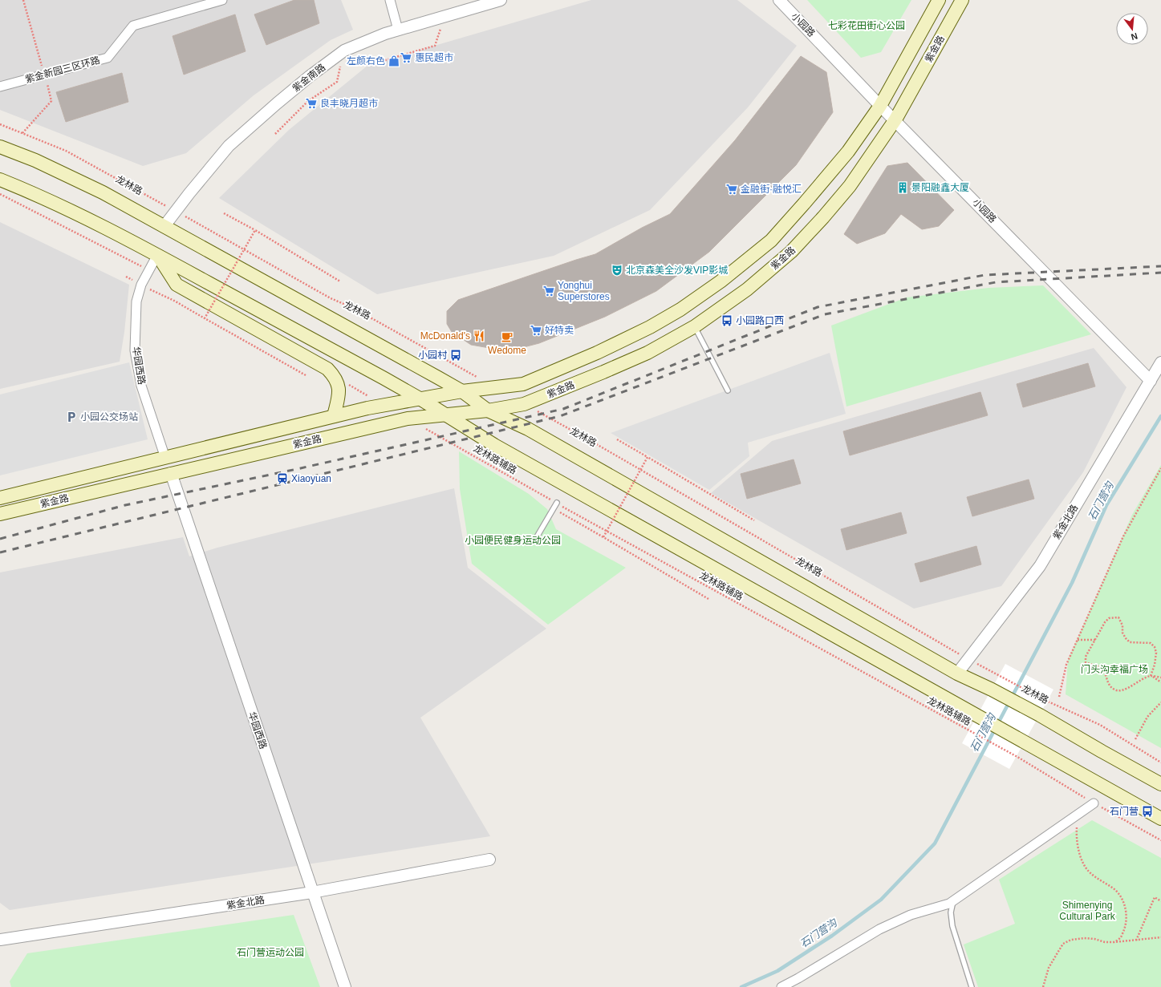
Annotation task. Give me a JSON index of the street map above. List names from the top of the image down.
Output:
{
  "streets": {
    "main road": ["紫金路", "龙林路"],
    "street": [
      "小园路",
      "紫金新园三区环路",
      "紫金南路",
      "华园西路",
      "紫金北路"
    ],
    "path": ["龙林路辅路"]
  },
  "crossings": [
    ["小园路", "紫金路"],
    ["小园路", "紫金北路"],
    ["紫金路", "龙林路"],
    ["紫金路", "华园西路"],
    ["紫金南路", "龙林路"],
    ["龙林路", "紫金北路"],
    ["华园西路", "紫金北路"]
  ],
  "water": ["石门营沟"],
  "parks": [
    "七彩花田街心公园",
    "小园便民健身运动公园",
    "门头沟幸福广场",
    "Shimenying Cultural Park",
    "石门营运动公园"
  ],
  "places": {
    "supermarket": [
      "惠民超市",
      "良丰晓月超市",
      "金融街·融悦汇",
      "Yonghui Superstores",
      "好特卖"
    ],
    "shop": ["左颜右色"],
    "building": ["景阳融鑫大厦"],
    "theatre": ["北京森美全沙发VIP影城"],
    "bus stop": ["小园路口西", "小园村", "石门营"],
    "restaurant": ["McDonald's"],
    "cafe": ["Wedome"],
    "parking": ["小园公交场站"],
    "station": ["Xiaoyuan"]
  },
  "north": "bottom"
}
